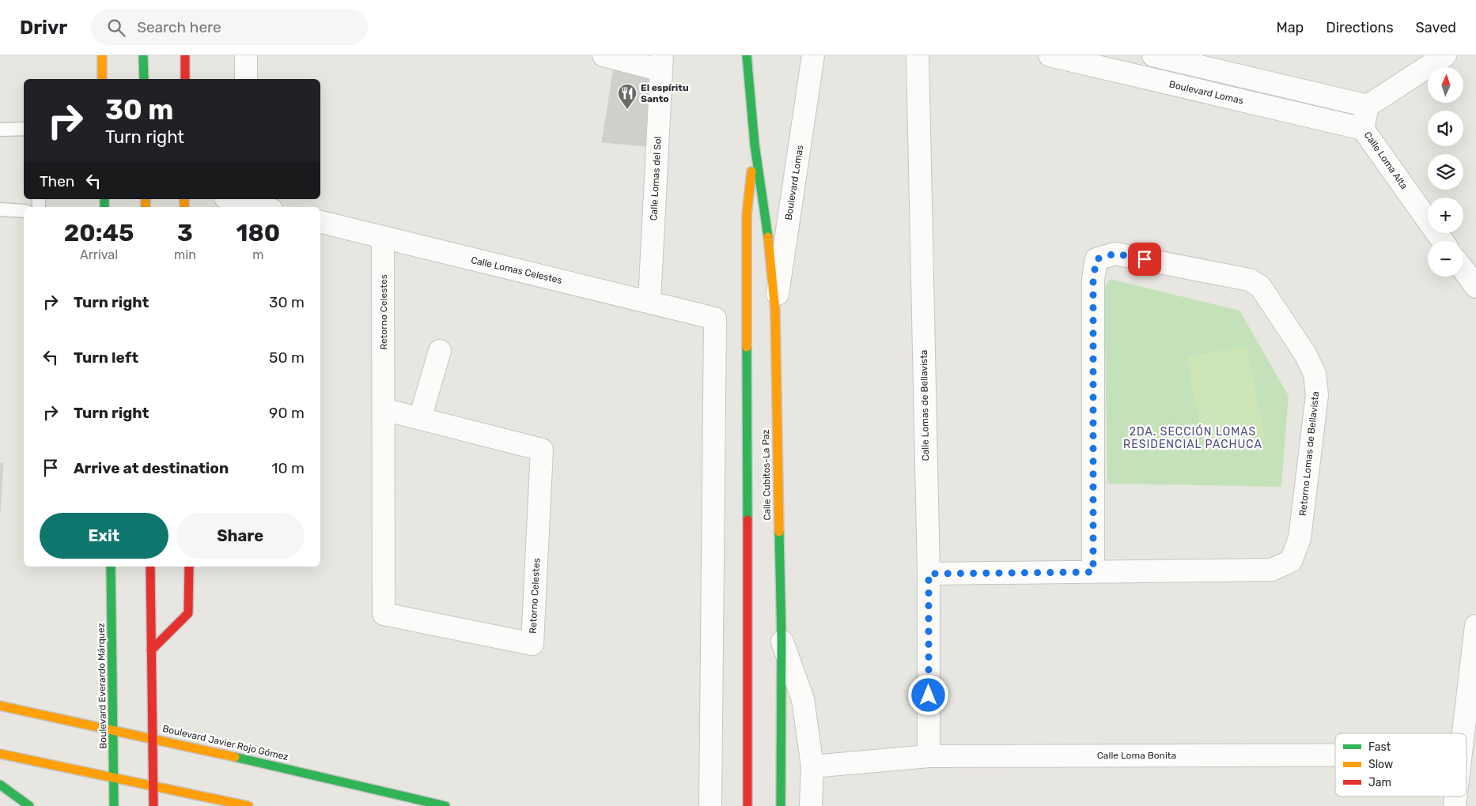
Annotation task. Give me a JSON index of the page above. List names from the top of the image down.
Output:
{
  "streets": {
    "main road": ["Calle Cubitos-La Paz", "Boulevard Everardo Márquez", "Boulevard Javier Rojo Gómez"],
    "street": [
      "Boulevard Lomas",
      "Calle Loma Alta",
      "Calle Lomas del Sol",
      "Calle Lomas Celestes",
      "Retorno Celestes",
      "Calle Lomas de Bellavista",
      "Retorno Lomas de Bellavista",
      "Calle Loma Bonita"
    ]
  },
  "crossings": [
    ["Boulevard Lomas", "Calle Loma Alta"],
    ["Boulevard Lomas", "Calle Cubitos-La Paz"],
    ["Calle Lomas del Sol", "Calle Lomas Celestes"],
    ["Calle Lomas Celestes", "Retorno Celestes"],
    ["Calle Lomas de Bellavista", "Retorno Lomas de Bellavista"],
    ["Calle Lomas de Bellavista", "Calle Loma Bonita"],
    ["Boulevard Everardo Márquez", "Boulevard Javier Rojo Gómez"]
  ],
  "districts": ["2DA. SECCIÓN LOMAS RESIDENCIAL PACHUCA"],
  "places": {
    "restaurant": ["El espíritu Santo"]
  },
  "legend": ["Fast", "Slow", "Jam"],
  "north": "top",
  "page": {
    "header": "Drivr",
    "search": "Search here",
    "nav": ["Map", "Directions", "Saved"],
    "map_buttons": ["+", "−"],
    "turn": ["30 m", "Turn right"],
    "then": "Then",
    "eta": [
      "20:45",
      "Arrival",
      "3",
      "min",
      "180",
      "m"
    ],
    "list": [
      {
        "name": "Turn right",
        "value": "30 m"
      },
      {
        "name": "Turn left",
        "value": "50 m"
      },
      {
        "name": "Turn right",
        "value": "90 m"
      },
      {
        "name": "Arrive at destination",
        "value": "10 m"
      }
    ],
    "buttons": ["Exit", "Share"]
  }
}
